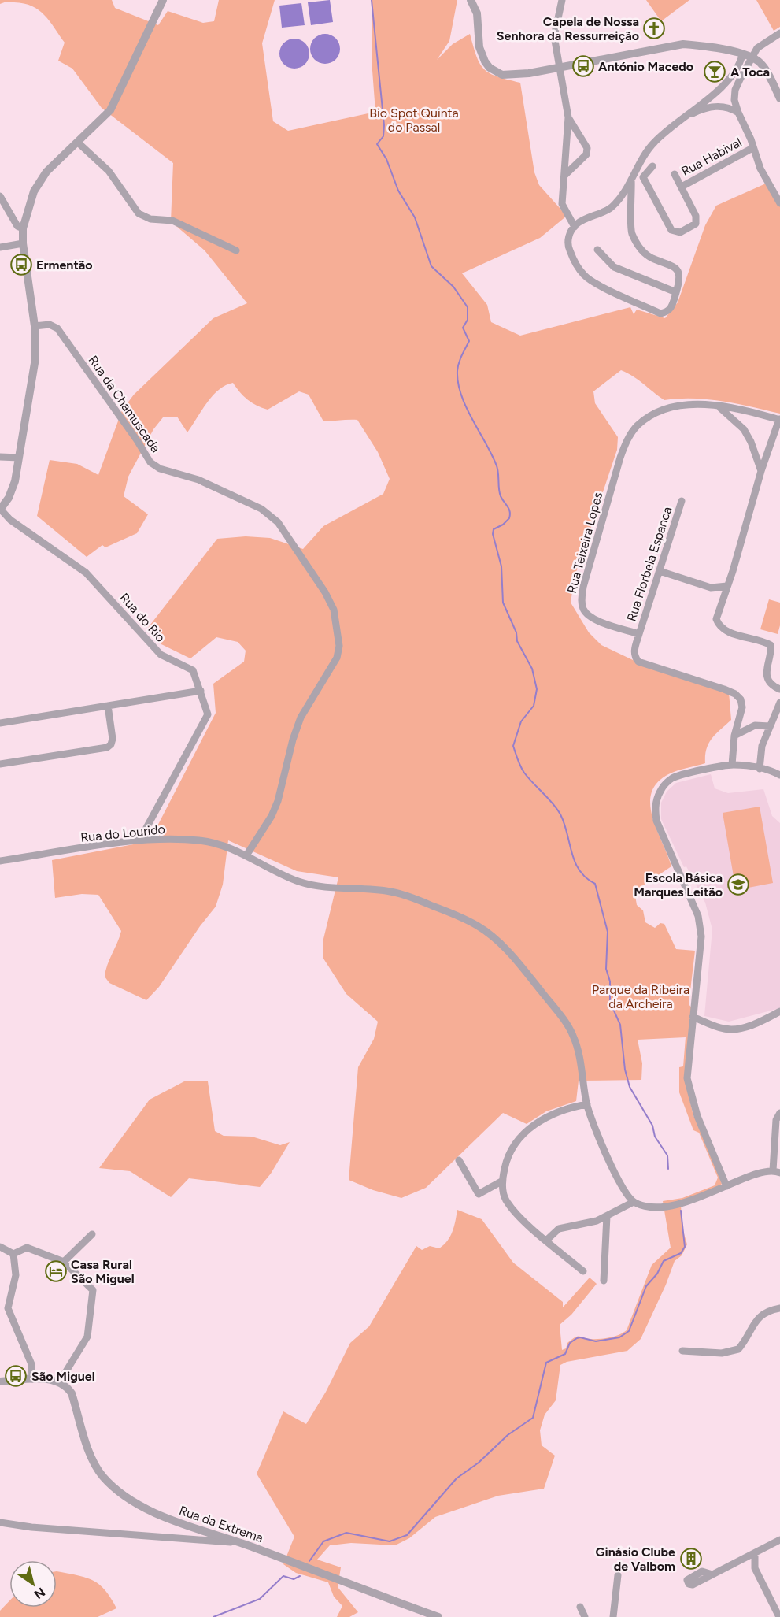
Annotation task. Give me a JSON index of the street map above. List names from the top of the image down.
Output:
{
  "streets": {
    "street": [
      "Rua Habival",
      "Rua da Chamuscada",
      "Rua Teixeira Lopes",
      "Rua Florbela Espanca",
      "Rua do Rio",
      "Rua do Lourido",
      "Rua da Extrema"
    ]
  },
  "crossings": [
    ["Rua da Chamuscada", "Rua do Lourido"],
    ["Rua Teixeira Lopes", "Rua Florbela Espanca"],
    ["Rua do Rio", "Rua do Lourido"]
  ],
  "parks": ["Bio Spot Quinta do Passal", "Parque da Ribeira da Archeira"],
  "places": {
    "church": ["Capela de Nossa Senhora da Ressurreição"],
    "bus stop": ["António Macedo", "Ermentão", "São Miguel"],
    "bar": ["A Toca"],
    "school or university": ["Escola Básica Marques Leitão"],
    "hotel": ["Casa Rural São Miguel"],
    "building": ["Ginásio Clube de Valbom"]
  },
  "north": "bottom right"
}
